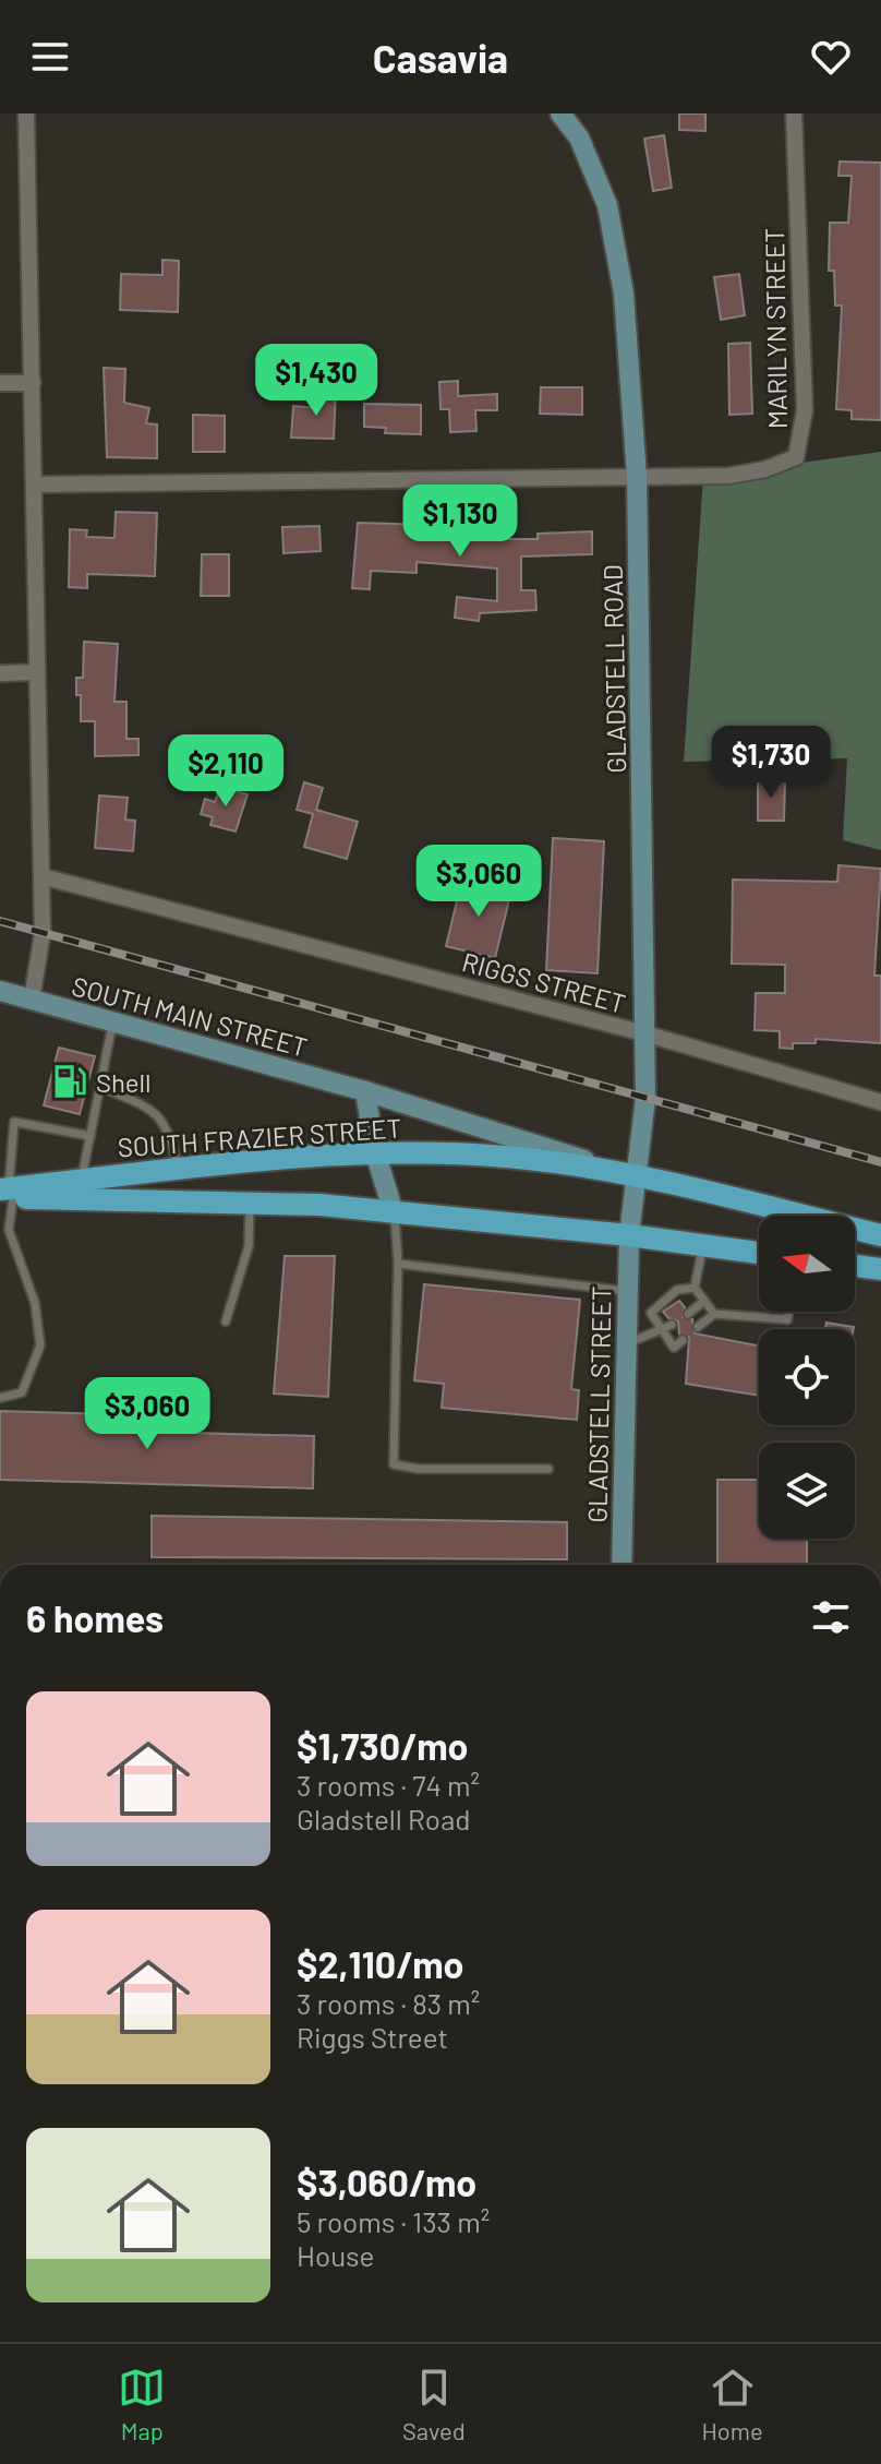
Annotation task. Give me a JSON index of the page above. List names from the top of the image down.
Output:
{
  "streets": {
    "main road": ["SOUTH FRAZIER STREET"],
    "street": [
      "MARILYN STREET",
      "GLADSTELL ROAD",
      "RIGGS STREET",
      "SOUTH MAIN STREET",
      "GLADSTELL STREET"
    ]
  },
  "crossings": [
    ["MARILYN STREET", "GLADSTELL ROAD"],
    ["GLADSTELL ROAD", "RIGGS STREET"],
    ["GLADSTELL ROAD", "SOUTH MAIN STREET"],
    ["GLADSTELL ROAD", "SOUTH FRAZIER STREET"],
    ["GLADSTELL ROAD", "GLADSTELL STREET"],
    ["SOUTH MAIN STREET", "SOUTH FRAZIER STREET"],
    ["SOUTH FRAZIER STREET", "GLADSTELL STREET"]
  ],
  "places": {
    "fuel station": ["Shell"]
  },
  "north": "left",
  "page": {
    "header": "Casavia",
    "price": [
      "$1,430",
      "$1,130",
      "$1,730",
      "$2,110",
      "$3,060",
      "$3,060"
    ],
    "heading": "6 homes",
    "list": [
      {
        "name": "$1,730/mo",
        "note": "3 rooms · 74 m² · Gladstell Road"
      },
      {
        "name": "$2,110/mo",
        "note": "3 rooms · 83 m² · Riggs Street"
      },
      {
        "name": "$3,060/mo",
        "note": "5 rooms · 133 m² · House"
      }
    ],
    "tabs": ["Map", "Saved", "Home"]
  }
}
